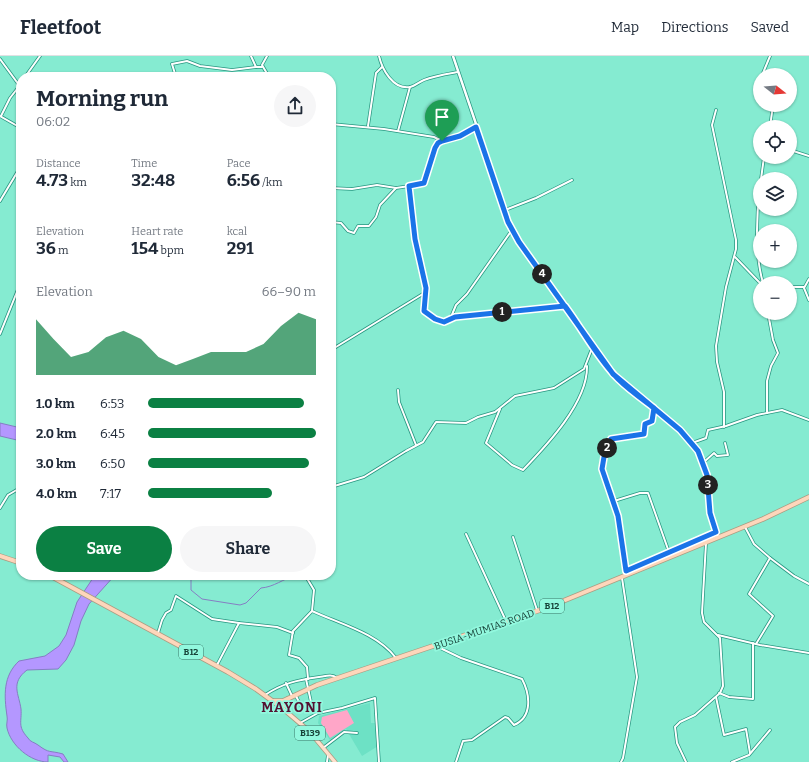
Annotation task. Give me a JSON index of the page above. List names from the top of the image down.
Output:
{
  "streets": {
    "highway": ["B12", "BUSIA-MUMIAS ROAD"],
    "main road": ["B139"]
  },
  "crossings": [
    ["B12", "BUSIA-MUMIAS ROAD"],
    ["B12", "B139"],
    ["BUSIA-MUMIAS ROAD", "B139"]
  ],
  "districts": ["MAYONI"],
  "north": "right",
  "page": {
    "header": "Fleetfoot",
    "nav": ["Map", "Directions", "Saved"],
    "map_buttons": ["+", "−"],
    "heading": ["Morning run", "06:02"],
    "stats": [
      ["Distance", "4.73 km"],
      ["Time", "32:48"],
      ["Pace", "6:56 /km"],
      ["Elevation", "36 m"],
      ["Heart rate", "154 bpm"],
      ["kcal", "291"]
    ],
    "pins": [
      "4",
      "1",
      "2",
      "3"
    ],
    "chart": ["Elevation", "66–90 m"],
    "list": [
      {
        "name": "1.0 km",
        "note": "6:53"
      },
      {
        "name": "2.0 km",
        "note": "6:45"
      },
      {
        "name": "3.0 km",
        "note": "6:50"
      },
      {
        "name": "4.0 km",
        "note": "7:17"
      }
    ],
    "buttons": ["Save", "Share"]
  }
}
